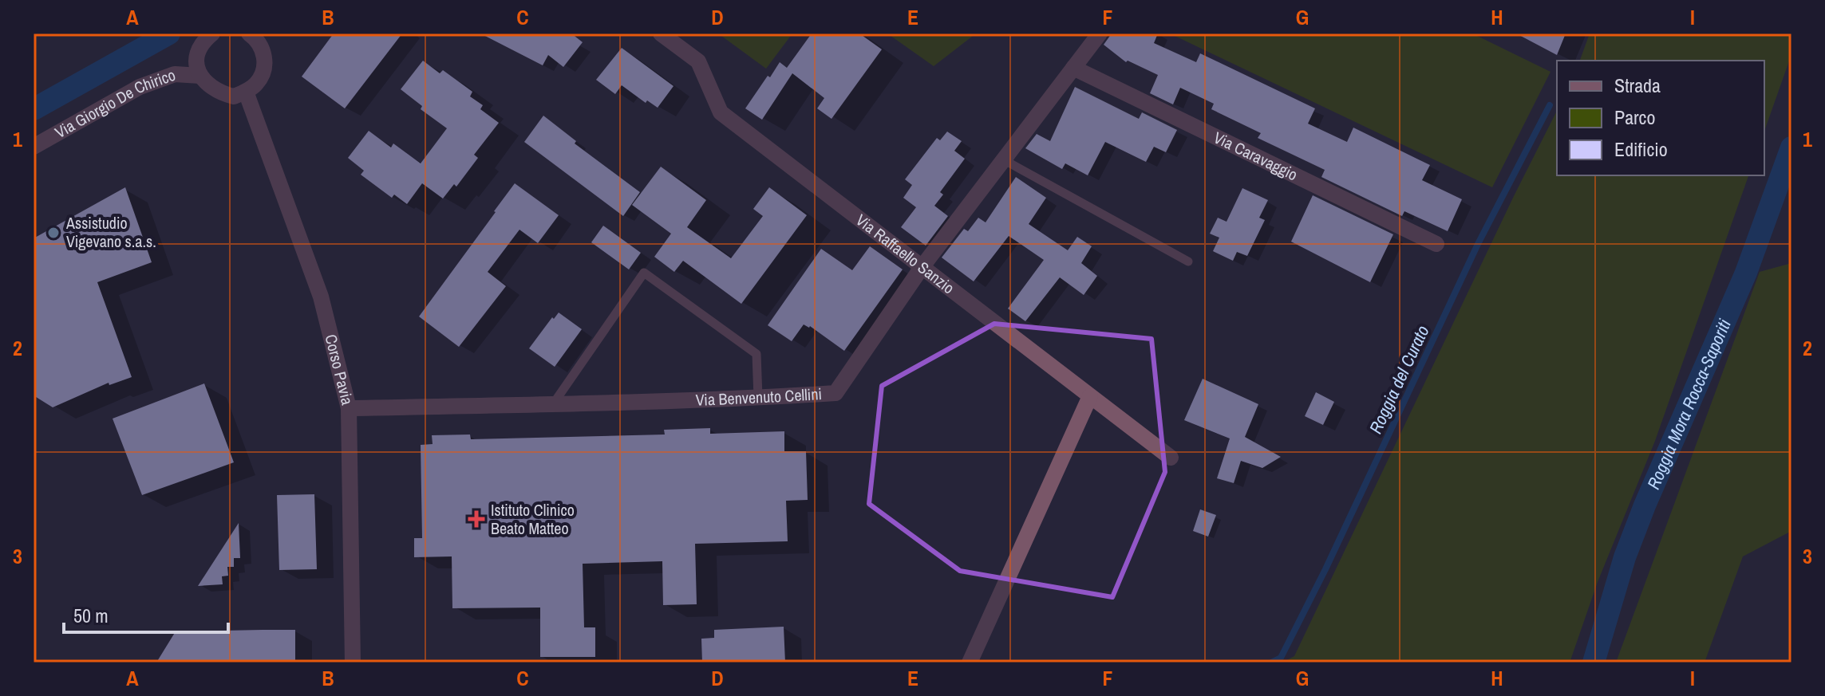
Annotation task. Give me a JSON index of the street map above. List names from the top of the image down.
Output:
{
  "streets": {
    "street": [
      "Via Giorgio De Chirico",
      "Via Caravaggio",
      "Via Raffaello Sanzio",
      "Corso Pavia",
      "Via Benvenuto Cellini"
    ]
  },
  "crossings": [
    ["Via Caravaggio", "Via Benvenuto Cellini"],
    ["Via Raffaello Sanzio", "Via Benvenuto Cellini"],
    ["Corso Pavia", "Via Benvenuto Cellini"]
  ],
  "water": ["Roggia del Curato", "Roggia Mora Rocca-Saporiti"],
  "places": {
    "other": ["Assistudio Vigevano s.a.s."],
    "health": ["Istituto Clinico Beato Matteo"]
  },
  "legend": ["Strada", "Parco", "Edificio"],
  "scale_bar": "50 m",
  "grid": {
    "columns": [
      "A",
      "B",
      "C",
      "D",
      "E",
      "F",
      "G",
      "H",
      "I"
    ],
    "rows": ["1", "2", "3"]
  }
}
